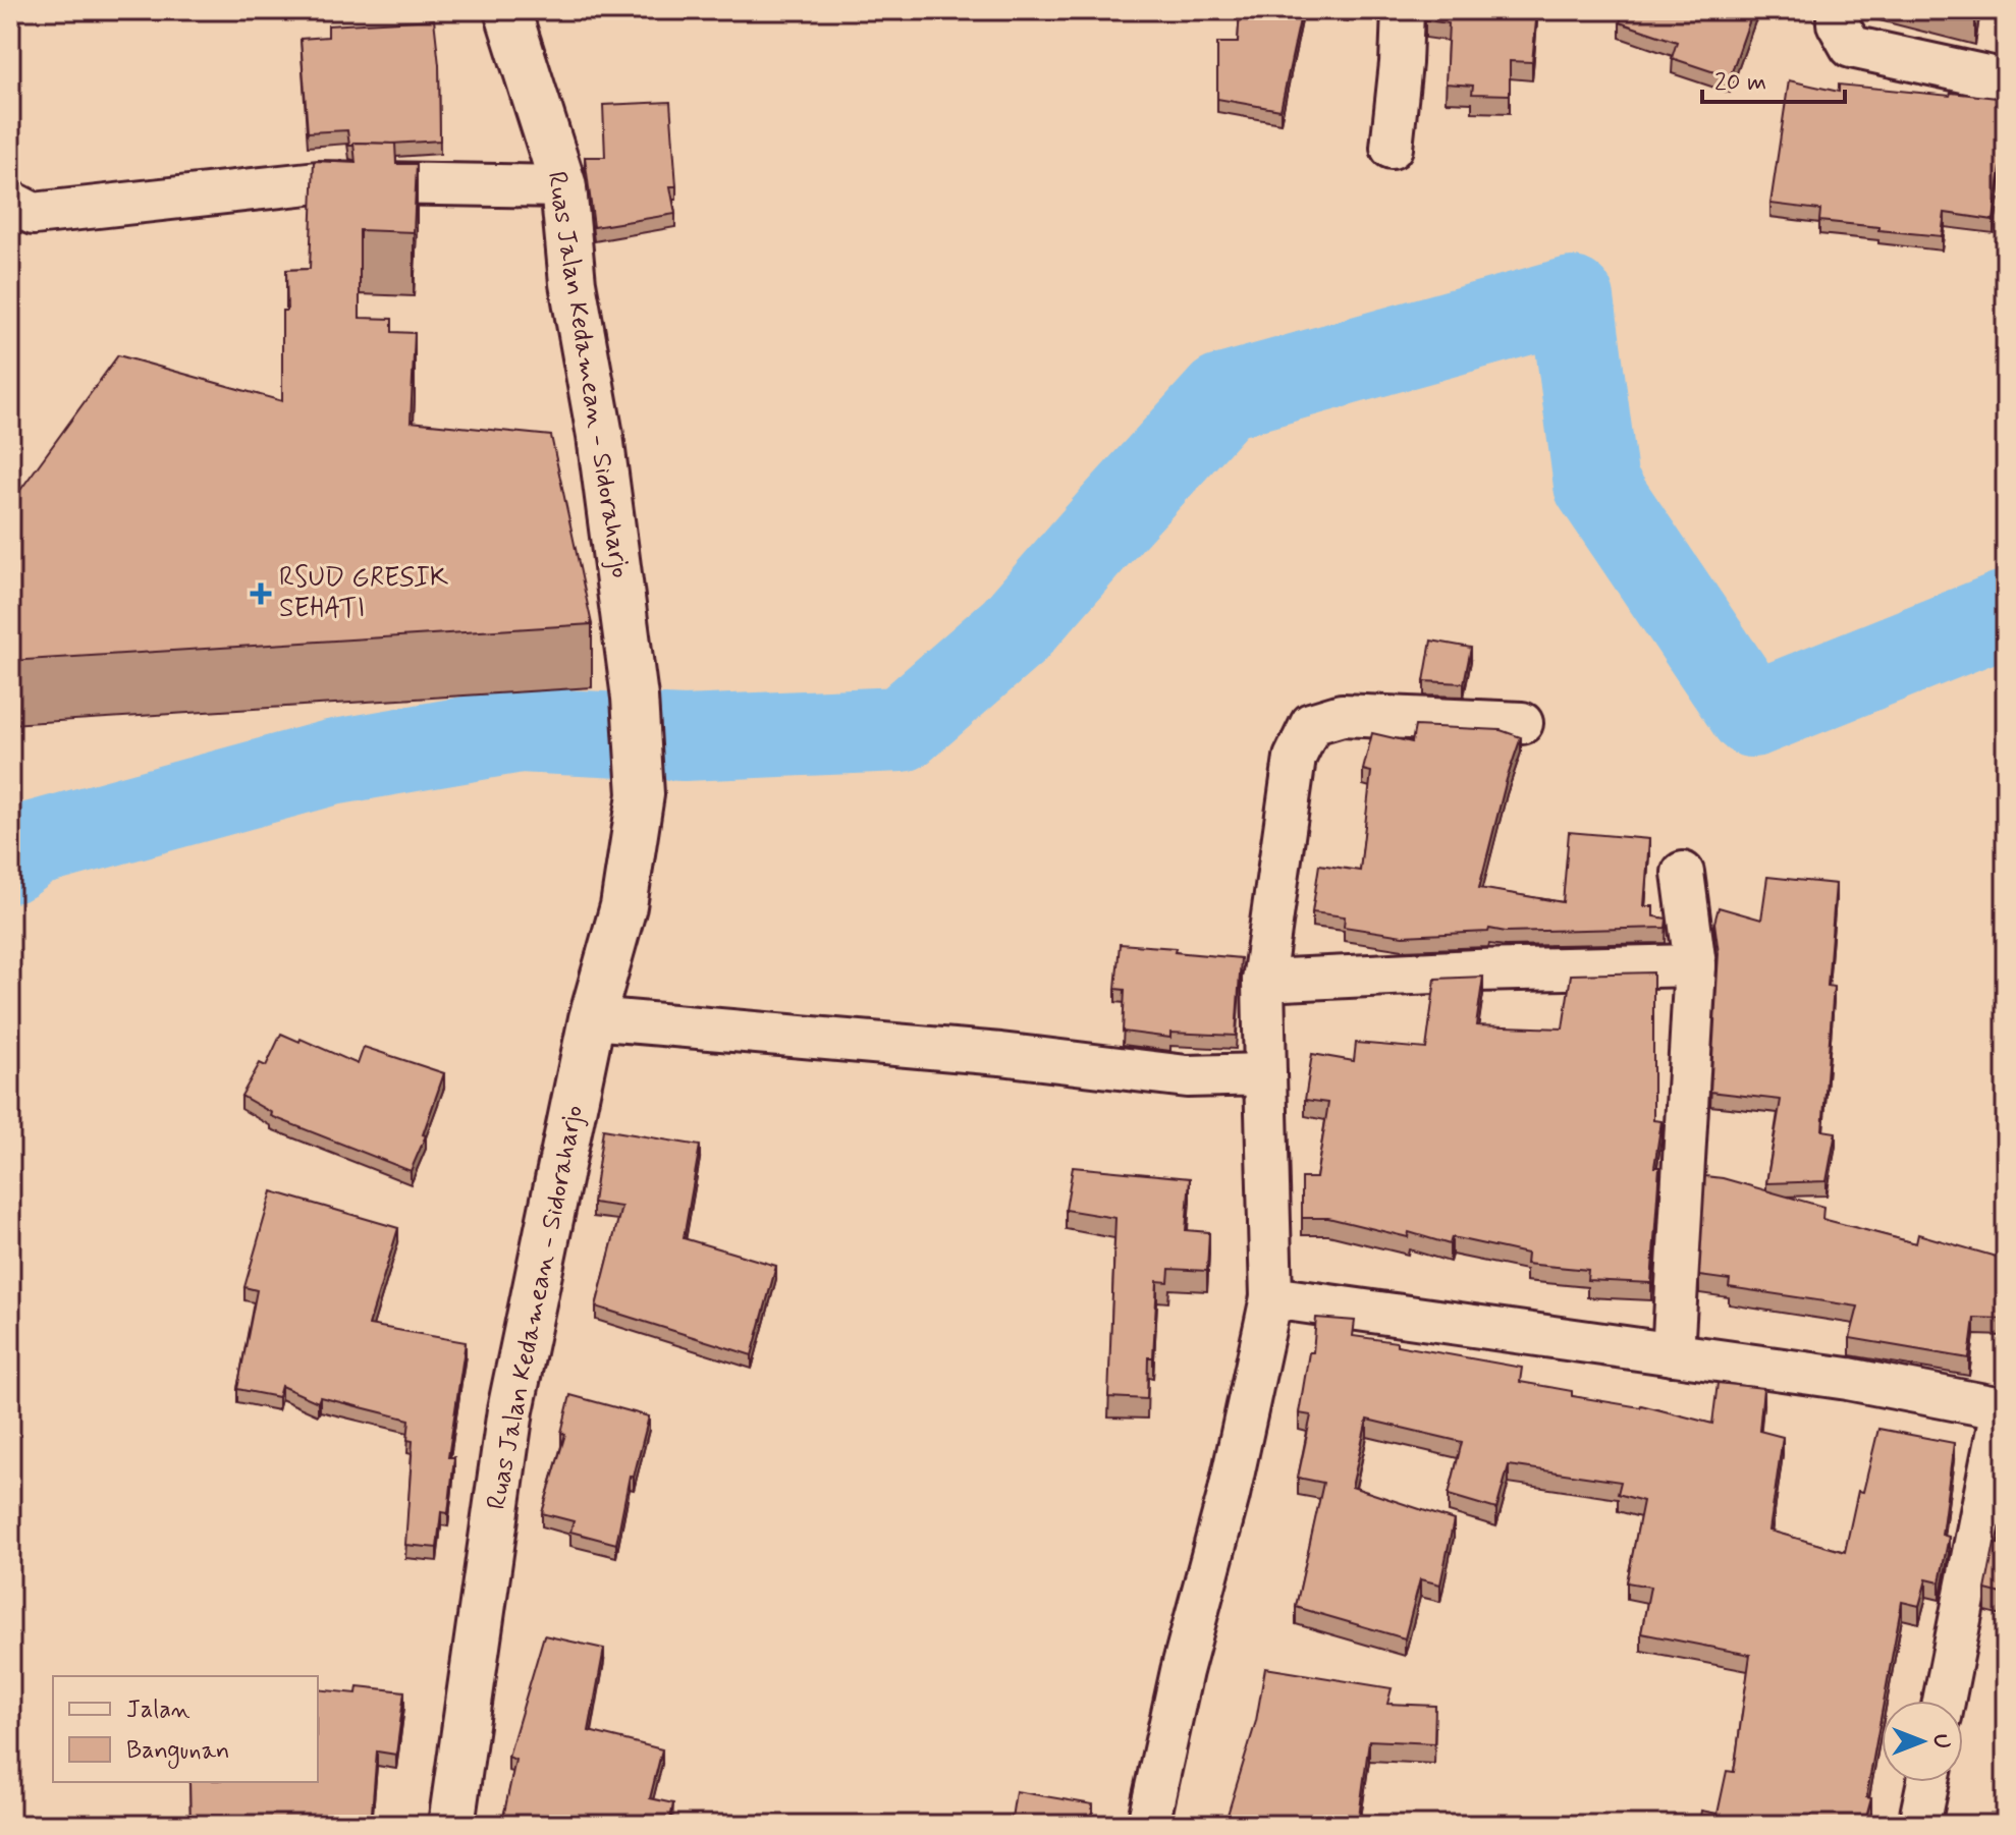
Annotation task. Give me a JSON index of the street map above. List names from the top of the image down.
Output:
{
  "streets": {
    "main road": ["Ruas Jalan Kedamean - Sidoraharjo"]
  },
  "places": {
    "health": ["RSUD GRESIK SEHATI"]
  },
  "legend": ["Jalan", "Bangunan"],
  "scale_bar": "20 m",
  "north": "right"
}
